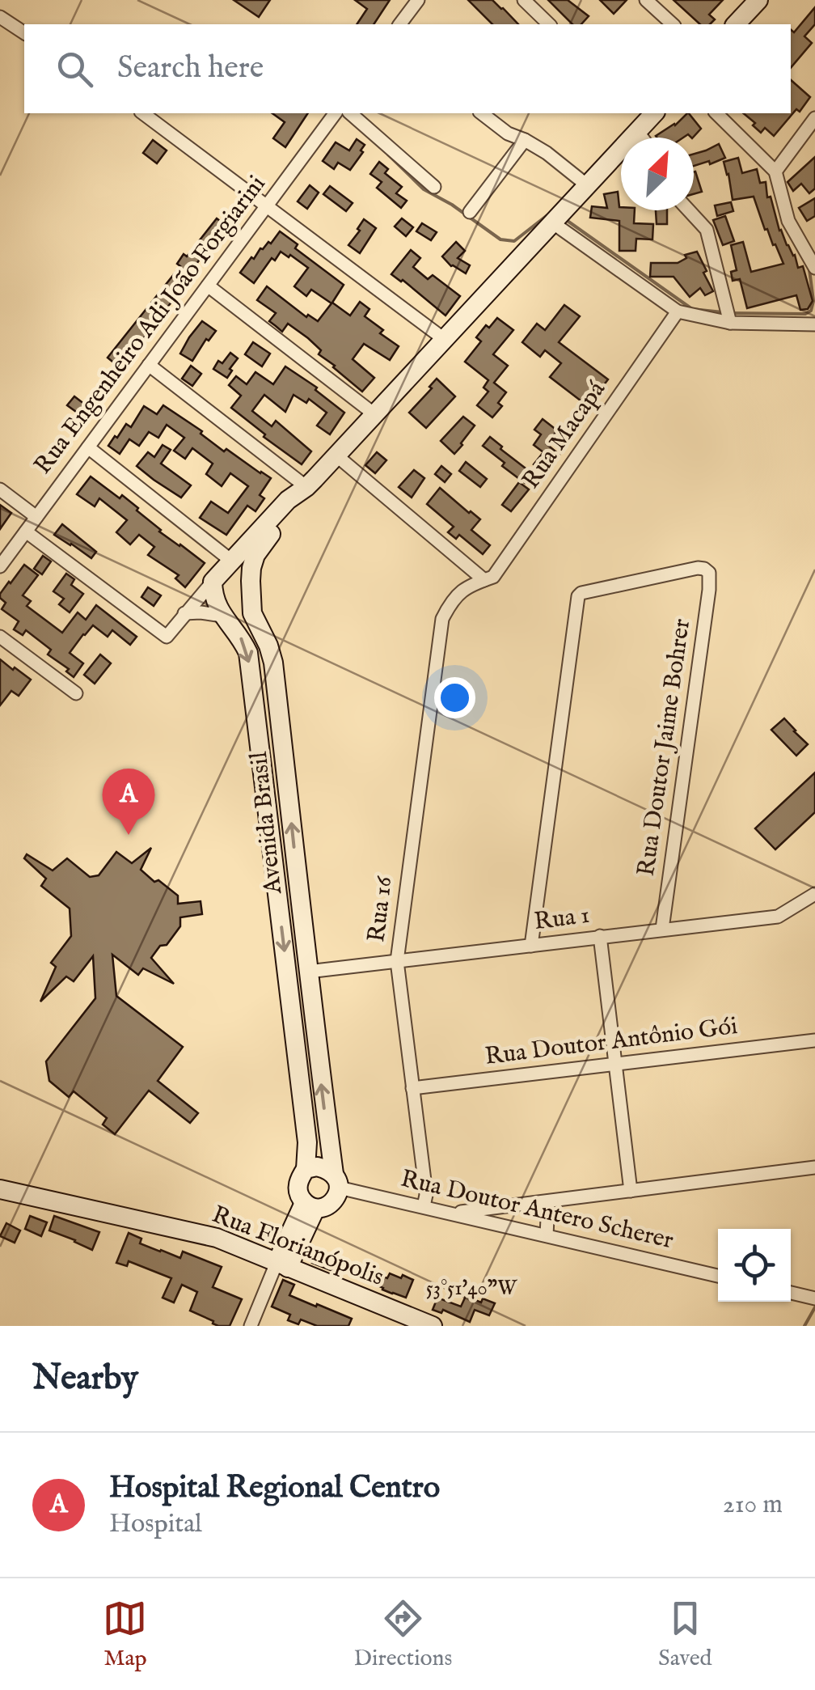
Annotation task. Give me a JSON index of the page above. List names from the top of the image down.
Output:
{
  "streets": {
    "street": [
      "Rua Engenheiro Adi João Forgiarini",
      "Rua Macapá",
      "Rua Doutor Jaime Bohrer",
      "Avenida Brasil",
      "Rua 16",
      "Rua 1",
      "Rua Doutor Antônio Gói",
      "Rua Doutor Antero Scherer",
      "Rua Florianópolis"
    ]
  },
  "crossings": [
    ["Rua Macapá", "Rua 16"],
    ["Rua Doutor Jaime Bohrer", "Rua 1"],
    ["Avenida Brasil", "Rua 1"],
    ["Avenida Brasil", "Rua Doutor Antero Scherer"],
    ["Avenida Brasil", "Rua Florianópolis"],
    ["Rua 16", "Rua 1"],
    ["Rua 16", "Rua Doutor Antônio Gói"],
    ["Rua 16", "Rua Doutor Antero Scherer"]
  ],
  "north": "top right",
  "page": {
    "search": "Search here",
    "pins": "A",
    "heading": "Nearby",
    "list": [
      {
        "mark": "A",
        "name": "Hospital Regional Centro",
        "note": "Hospital",
        "value": "210 m"
      }
    ],
    "nav": ["Map", "Directions", "Saved"]
  },
  "coordinates": ["53°51'40\"W"]
}
